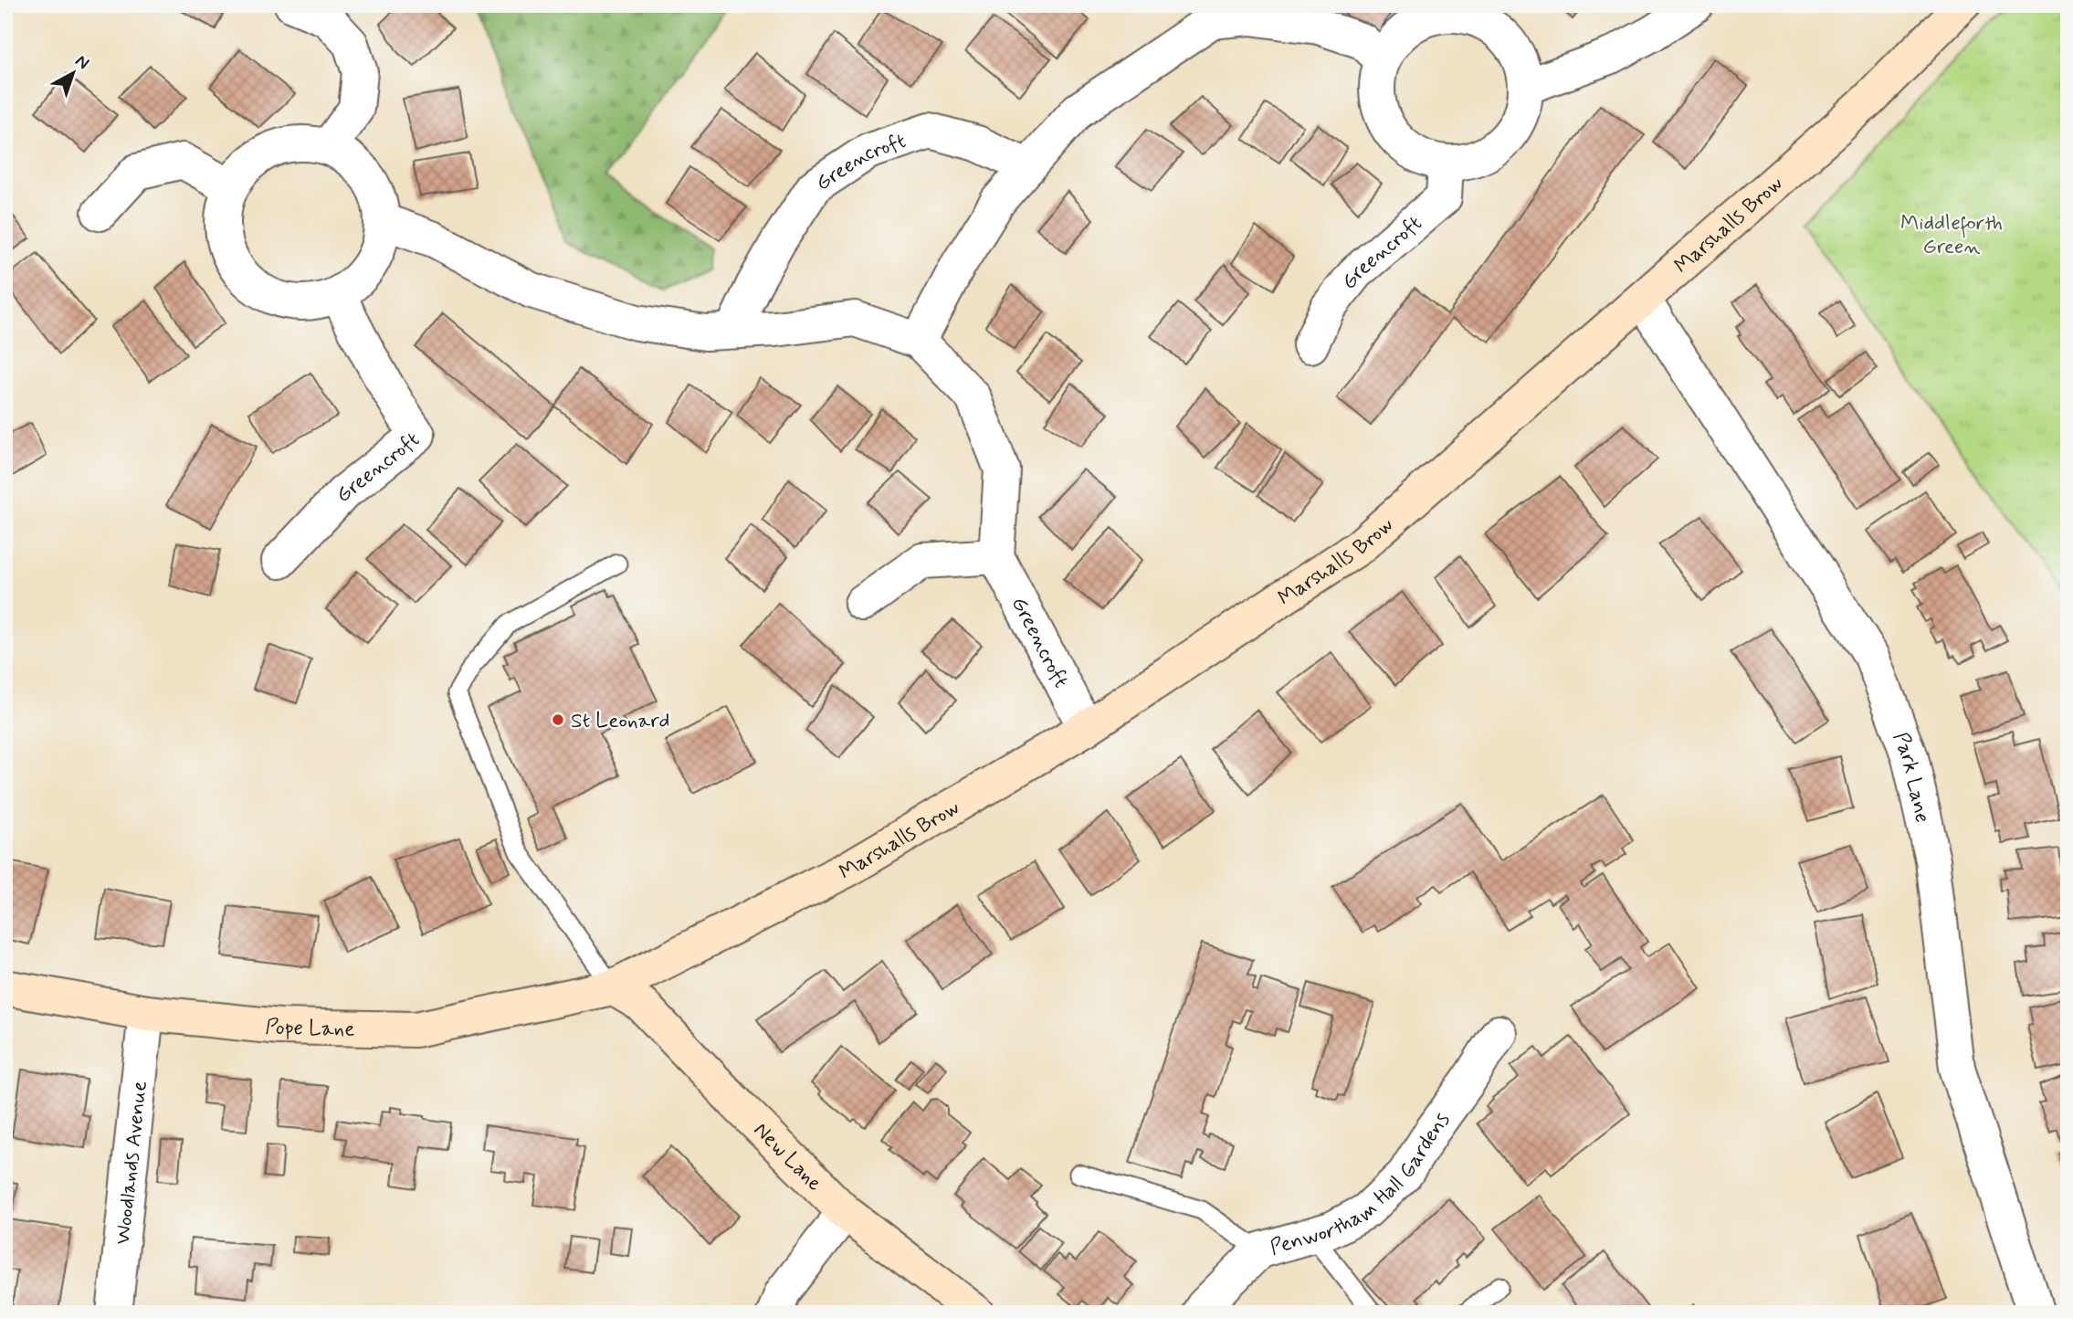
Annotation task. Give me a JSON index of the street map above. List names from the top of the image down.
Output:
{
  "streets": {
    "street": [
      "Greencroft",
      "Marshalls Brow",
      "Park Lane",
      "Pope Lane",
      "New Lane",
      "Woodlands Avenue",
      "Penwortham Hall Gardens"
    ]
  },
  "crossings": [
    ["Greencroft", "Marshalls Brow"],
    ["Marshalls Brow", "Park Lane"],
    ["Marshalls Brow", "Pope Lane"],
    ["Marshalls Brow", "New Lane"],
    ["Pope Lane", "New Lane"],
    ["Pope Lane", "Woodlands Avenue"]
  ],
  "parks": ["Middleforth Green"],
  "places": ["St Leonard"],
  "north": "top right"
}
